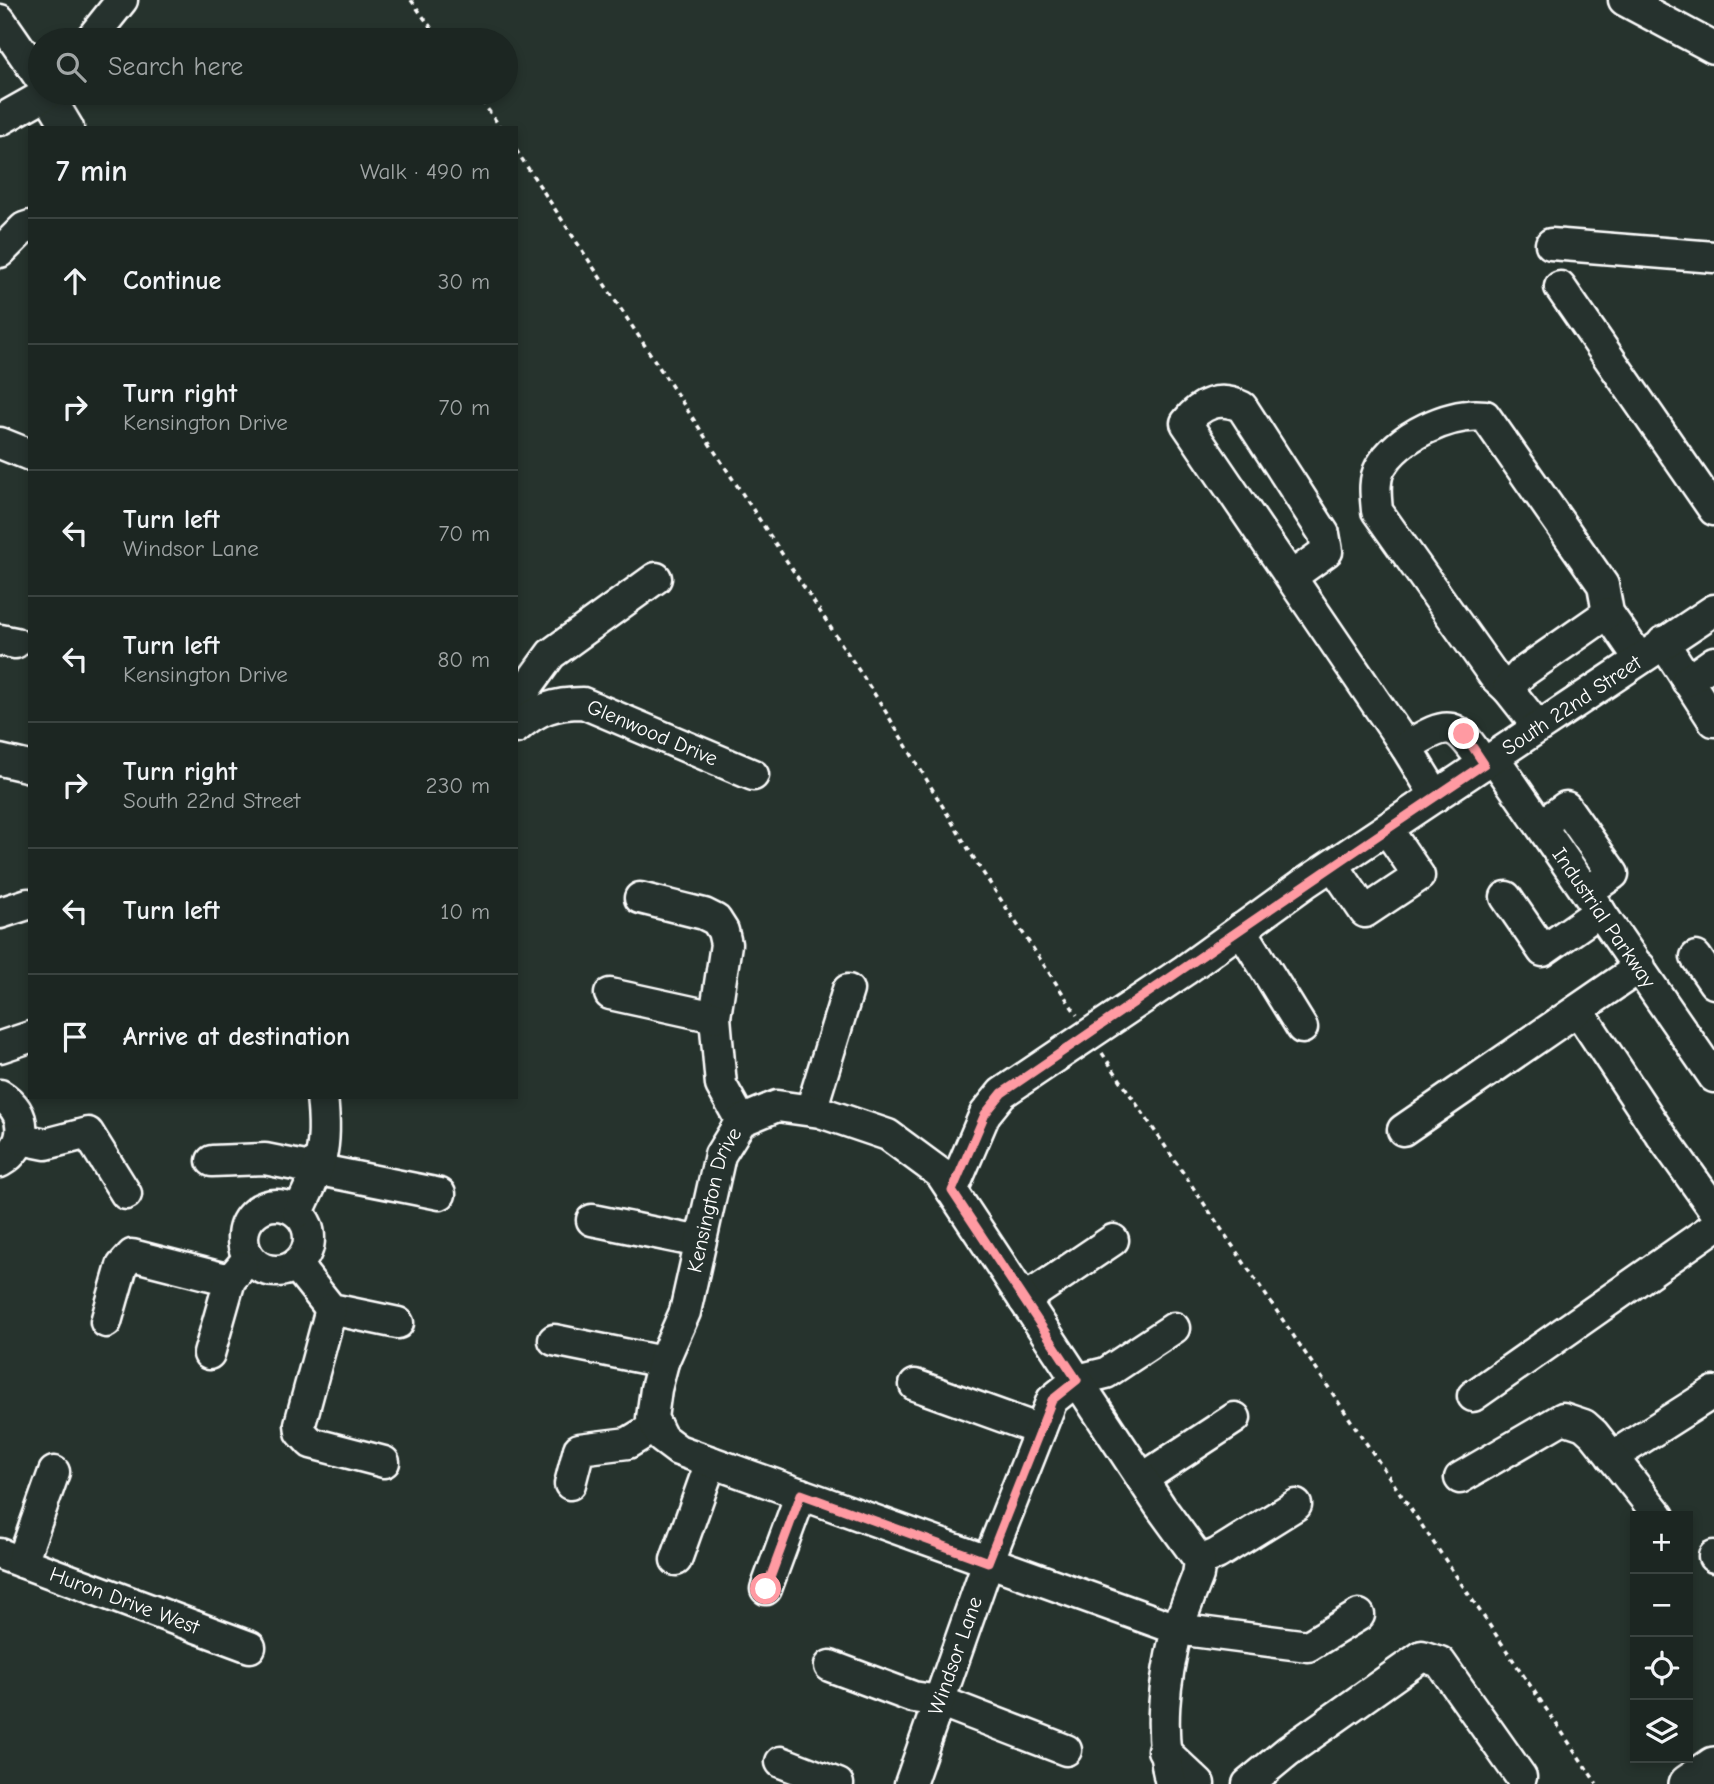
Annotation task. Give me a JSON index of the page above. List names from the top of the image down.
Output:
{
  "streets": {
    "street": [
      "South 22nd Street",
      "Glenwood Drive",
      "Industrial Parkway",
      "Kensington Drive",
      "Huron Drive West",
      "Windsor Lane"
    ]
  },
  "crossings": [
    ["South 22nd Street", "Industrial Parkway"],
    ["South 22nd Street", "Kensington Drive"],
    ["Kensington Drive", "Windsor Lane"]
  ],
  "page": {
    "search": "Search here",
    "heading": ["7 min", "Walk · 490 m"],
    "list": [
      ["Continue", "30 m"],
      ["Turn right", "Kensington Drive", "70 m"],
      ["Turn left", "Windsor Lane", "70 m"],
      ["Turn left", "Kensington Drive", "80 m"],
      ["Turn right", "South 22nd Street", "230 m"],
      ["Turn left", "10 m"],
      "Arrive at destination"
    ],
    "map_buttons": ["+", "−"]
  }
}
